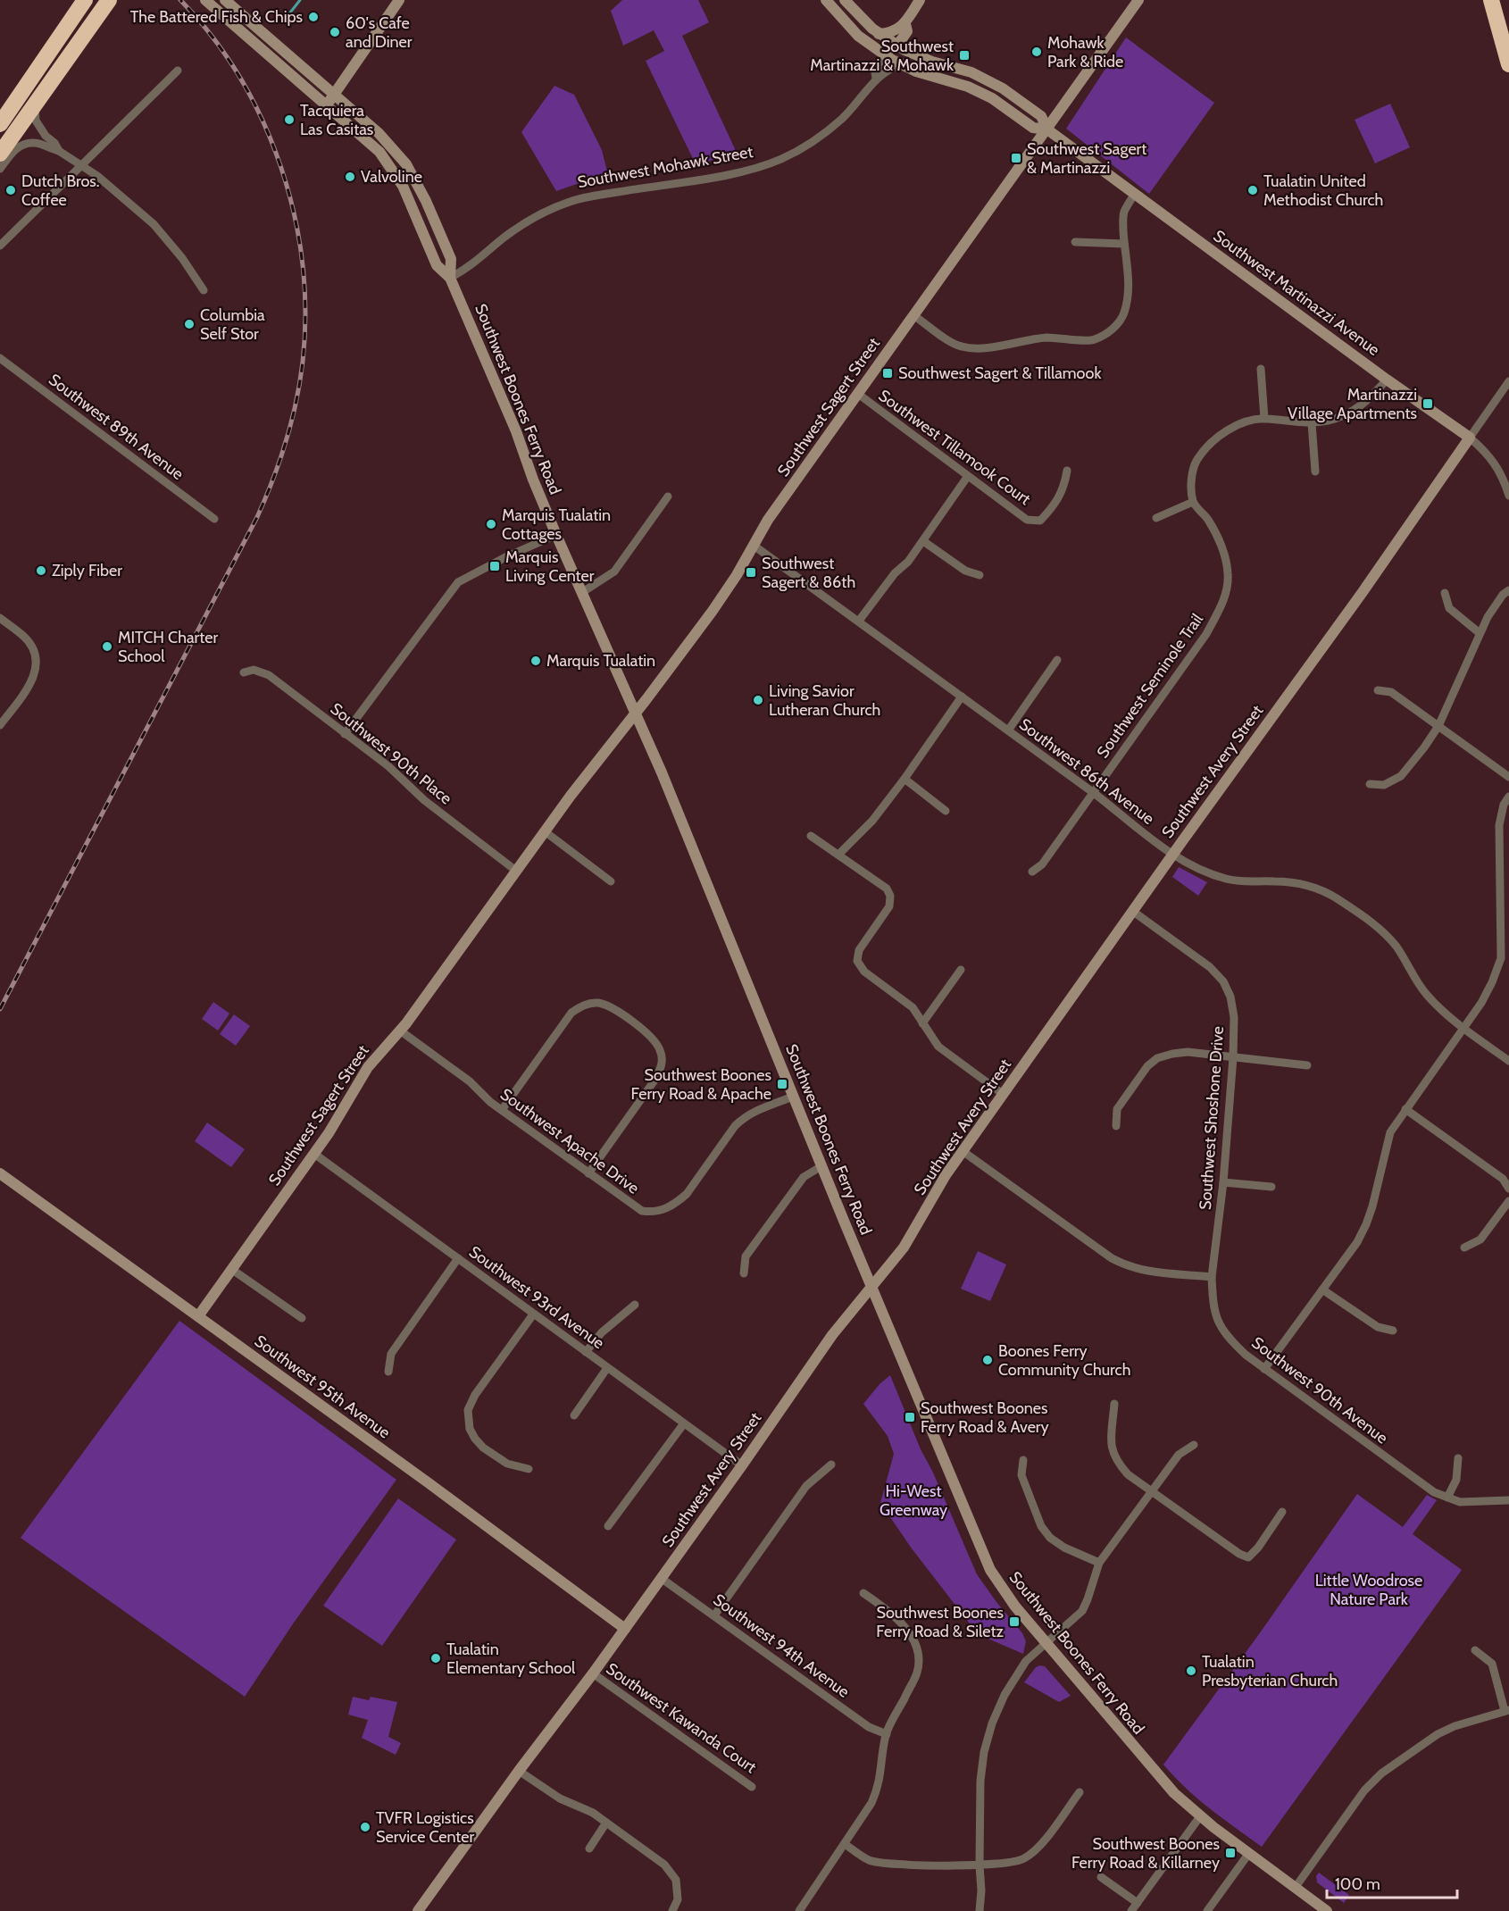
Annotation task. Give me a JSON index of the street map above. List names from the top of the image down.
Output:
{
  "streets": {
    "main road": [
      "Southwest Martinazzi Avenue",
      "Southwest Boones Ferry Road",
      "Southwest Sagert Street",
      "Southwest Avery Street",
      "Southwest 95th Avenue"
    ],
    "street": [
      "Southwest Mohawk Street",
      "Southwest 89th Avenue",
      "Southwest Tillamook Court",
      "Southwest Seminole Trail",
      "Southwest 90th Place",
      "Southwest 86th Avenue",
      "Southwest Shoshone Drive",
      "Southwest Apache Drive",
      "Southwest 93rd Avenue",
      "Southwest 90th Avenue",
      "Southwest 94th Avenue",
      "Southwest Kawanda Court"
    ]
  },
  "crossings": [
    ["Southwest Mohawk Street", "Southwest Martinazzi Avenue"],
    ["Southwest Mohawk Street", "Southwest Boones Ferry Road"],
    ["Southwest Martinazzi Avenue", "Southwest Sagert Street"],
    ["Southwest Martinazzi Avenue", "Southwest Avery Street"],
    ["Southwest Boones Ferry Road", "Southwest Sagert Street"],
    ["Southwest Boones Ferry Road", "Southwest Avery Street"],
    ["Southwest Boones Ferry Road", "Southwest Apache Drive"],
    ["Southwest Sagert Street", "Southwest Tillamook Court"],
    ["Southwest Sagert Street", "Southwest 90th Place"],
    ["Southwest Sagert Street", "Southwest 86th Avenue"],
    ["Southwest Sagert Street", "Southwest Apache Drive"],
    ["Southwest Sagert Street", "Southwest 93rd Avenue"],
    ["Southwest Sagert Street", "Southwest 95th Avenue"],
    ["Southwest Seminole Trail", "Southwest 86th Avenue"],
    ["Southwest 86th Avenue", "Southwest Avery Street"],
    ["Southwest Avery Street", "Southwest Shoshone Drive"],
    ["Southwest Avery Street", "Southwest 93rd Avenue"],
    ["Southwest Avery Street", "Southwest 95th Avenue"],
    ["Southwest Avery Street", "Southwest 94th Avenue"],
    ["Southwest Avery Street", "Southwest Kawanda Court"],
    ["Southwest Shoshone Drive", "Southwest 90th Avenue"]
  ],
  "parks": ["Hi-West Greenway", "Little Woodrose Nature Park"],
  "places": {
    "other": [
      "The Battered Fish & Chips",
      "60's Cafe and Diner",
      "Mohawk Park & Ride",
      "Tacquiera Las Casitas",
      "Valvoline",
      "Dutch Bros. Coffee",
      "Tualatin United Methodist Church",
      "Columbia Self Stor",
      "Marquis Tualatin Cottages",
      "Ziply Fiber",
      "MITCH Charter School",
      "Marquis Tualatin",
      "Living Savior Lutheran Church",
      "Boones Ferry Community Church",
      "Tualatin Elementary School",
      "Tualatin Presbyterian Church",
      "TVFR Logistics Service Center"
    ],
    "transit": [
      "Southwest Martinazzi & Mohawk",
      "Southwest Sagert & Martinazzi",
      "Southwest Sagert & Tillamook",
      "Martinazzi Village Apartments",
      "Marquis Living Center",
      "Southwest Sagert & 86th",
      "Southwest Boones Ferry Road & Apache",
      "Southwest Boones Ferry Road & Avery",
      "Southwest Boones Ferry Road & Siletz",
      "Southwest Boones Ferry Road & Killarney"
    ]
  },
  "scale_bar": "100 m"
}
